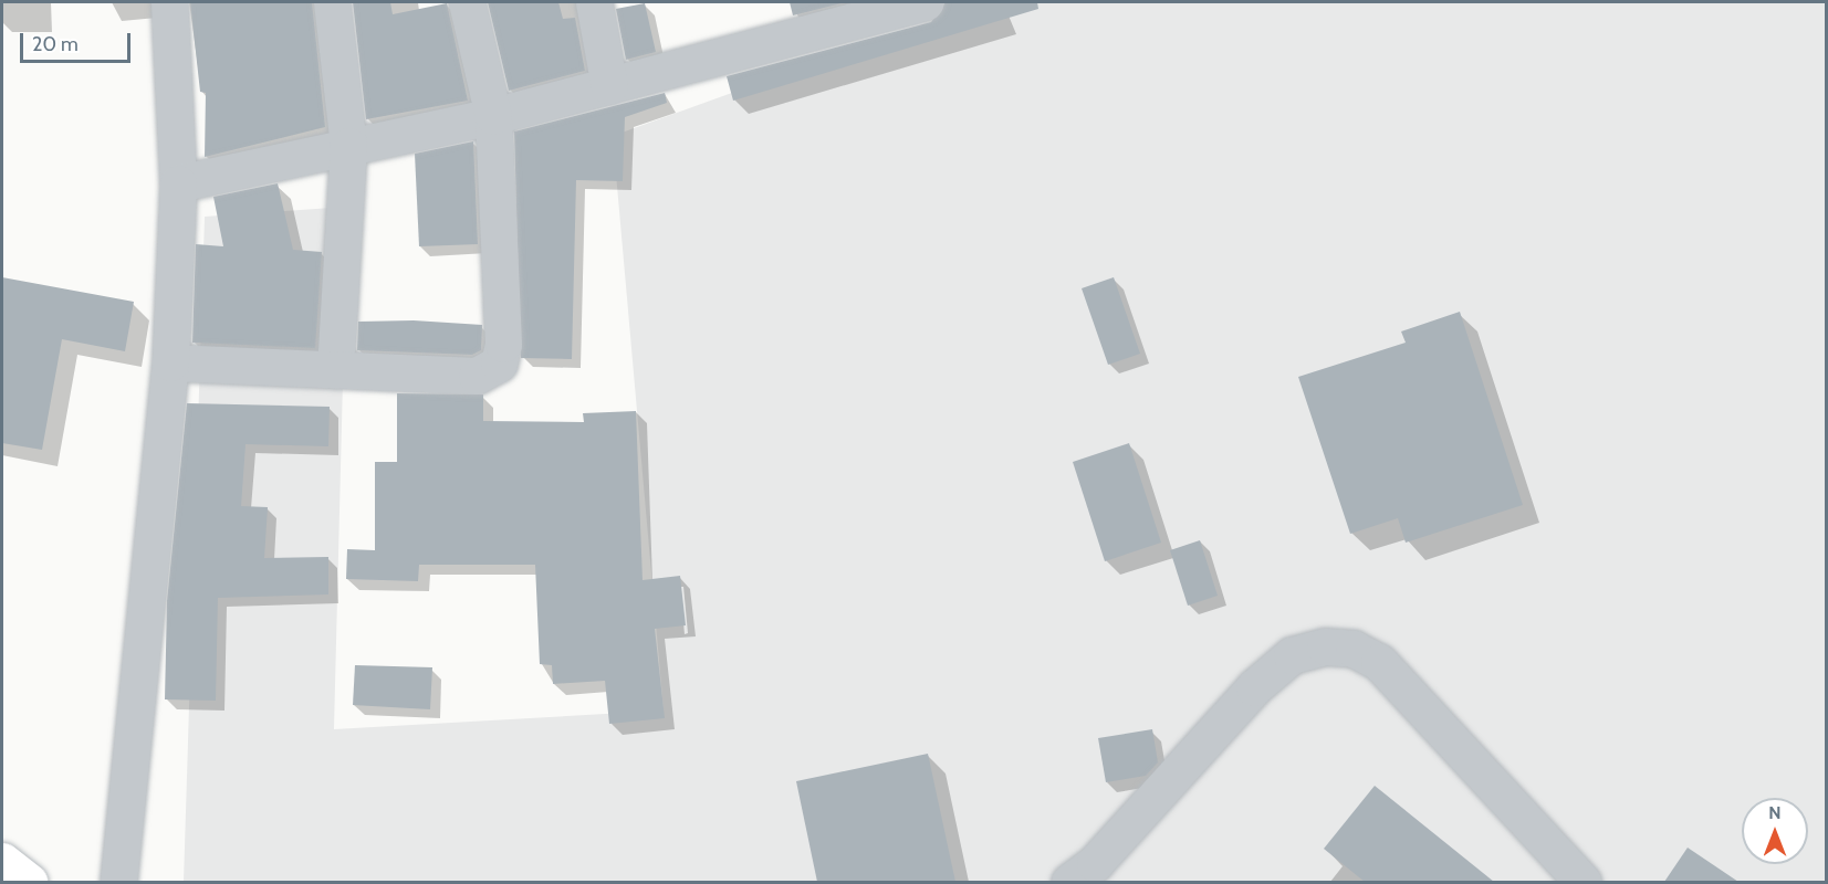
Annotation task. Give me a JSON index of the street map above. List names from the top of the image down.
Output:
{
  "scale_bar": "20 m",
  "north": "top"
}
